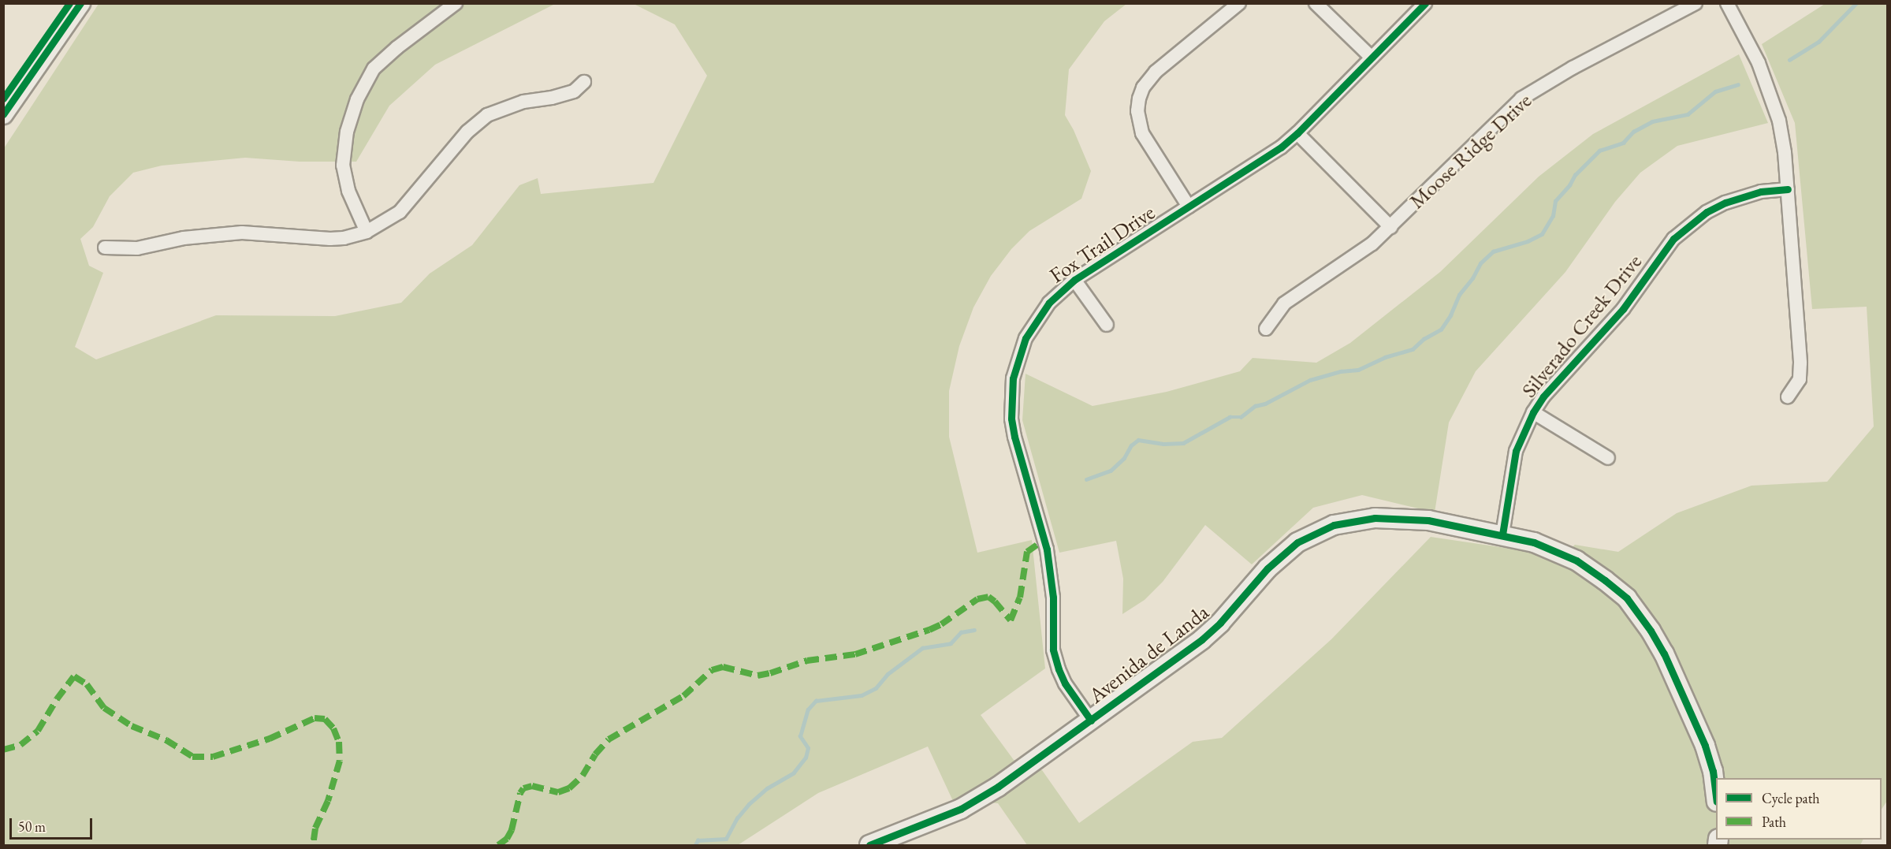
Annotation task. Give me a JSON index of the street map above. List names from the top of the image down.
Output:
{
  "streets": {
    "street": [
      "Moose Ridge Drive",
      "Fox Trail Drive",
      "Silverado Creek Drive",
      "Avenida de Landa"
    ]
  },
  "crossings": [
    ["Fox Trail Drive", "Avenida de Landa"],
    ["Silverado Creek Drive", "Avenida de Landa"]
  ],
  "legend": ["Cycle path", "Path"],
  "scale_bar": "50 m"
}
